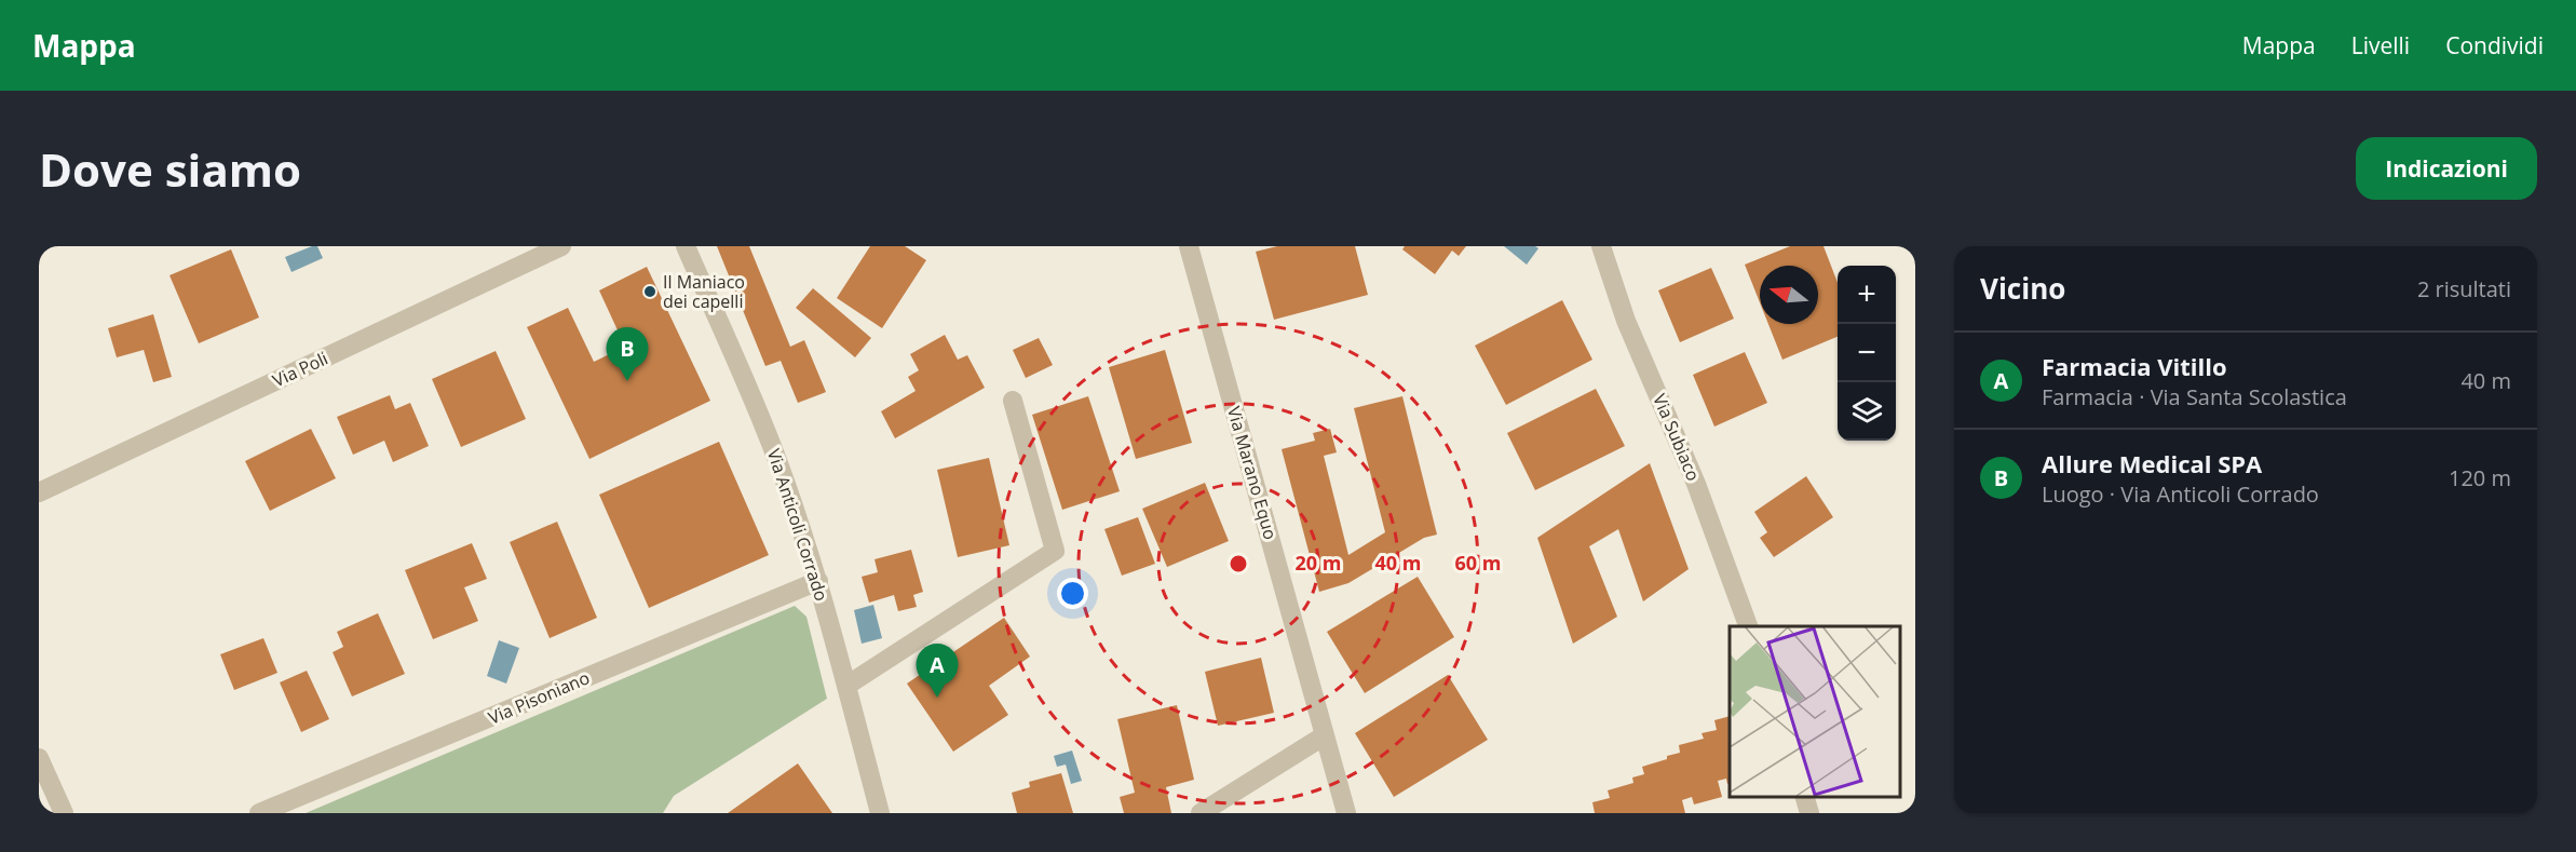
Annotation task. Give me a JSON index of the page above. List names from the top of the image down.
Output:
{
  "streets": {
    "street": [
      "Via Poli",
      "Via Subiaco",
      "Via Marano Equo",
      "Via Anticoli Corrado",
      "Via Pisoniano"
    ]
  },
  "crossings": [
    ["Via Anticoli Corrado", "Via Pisoniano"]
  ],
  "places": ["Il Maniaco dei capelli"],
  "north": "left",
  "page": {
    "header": "Mappa",
    "nav": ["Mappa", "Livelli", "Condividi"],
    "buttons": "Indicazioni",
    "title": "Dove siamo",
    "heading": ["Vicino", "2 risultati"],
    "map_buttons": ["+", "−"],
    "pins": ["B", "A"],
    "list": [
      {
        "mark": "A",
        "name": "Farmacia Vitillo",
        "note": "Farmacia · Via Santa Scolastica",
        "value": "40 m"
      },
      {
        "mark": "B",
        "name": "Allure Medical SPA",
        "note": "Luogo · Via Anticoli Corrado",
        "value": "120 m"
      }
    ]
  },
  "rings": ["20 m", "40 m", "60 m"]
}
